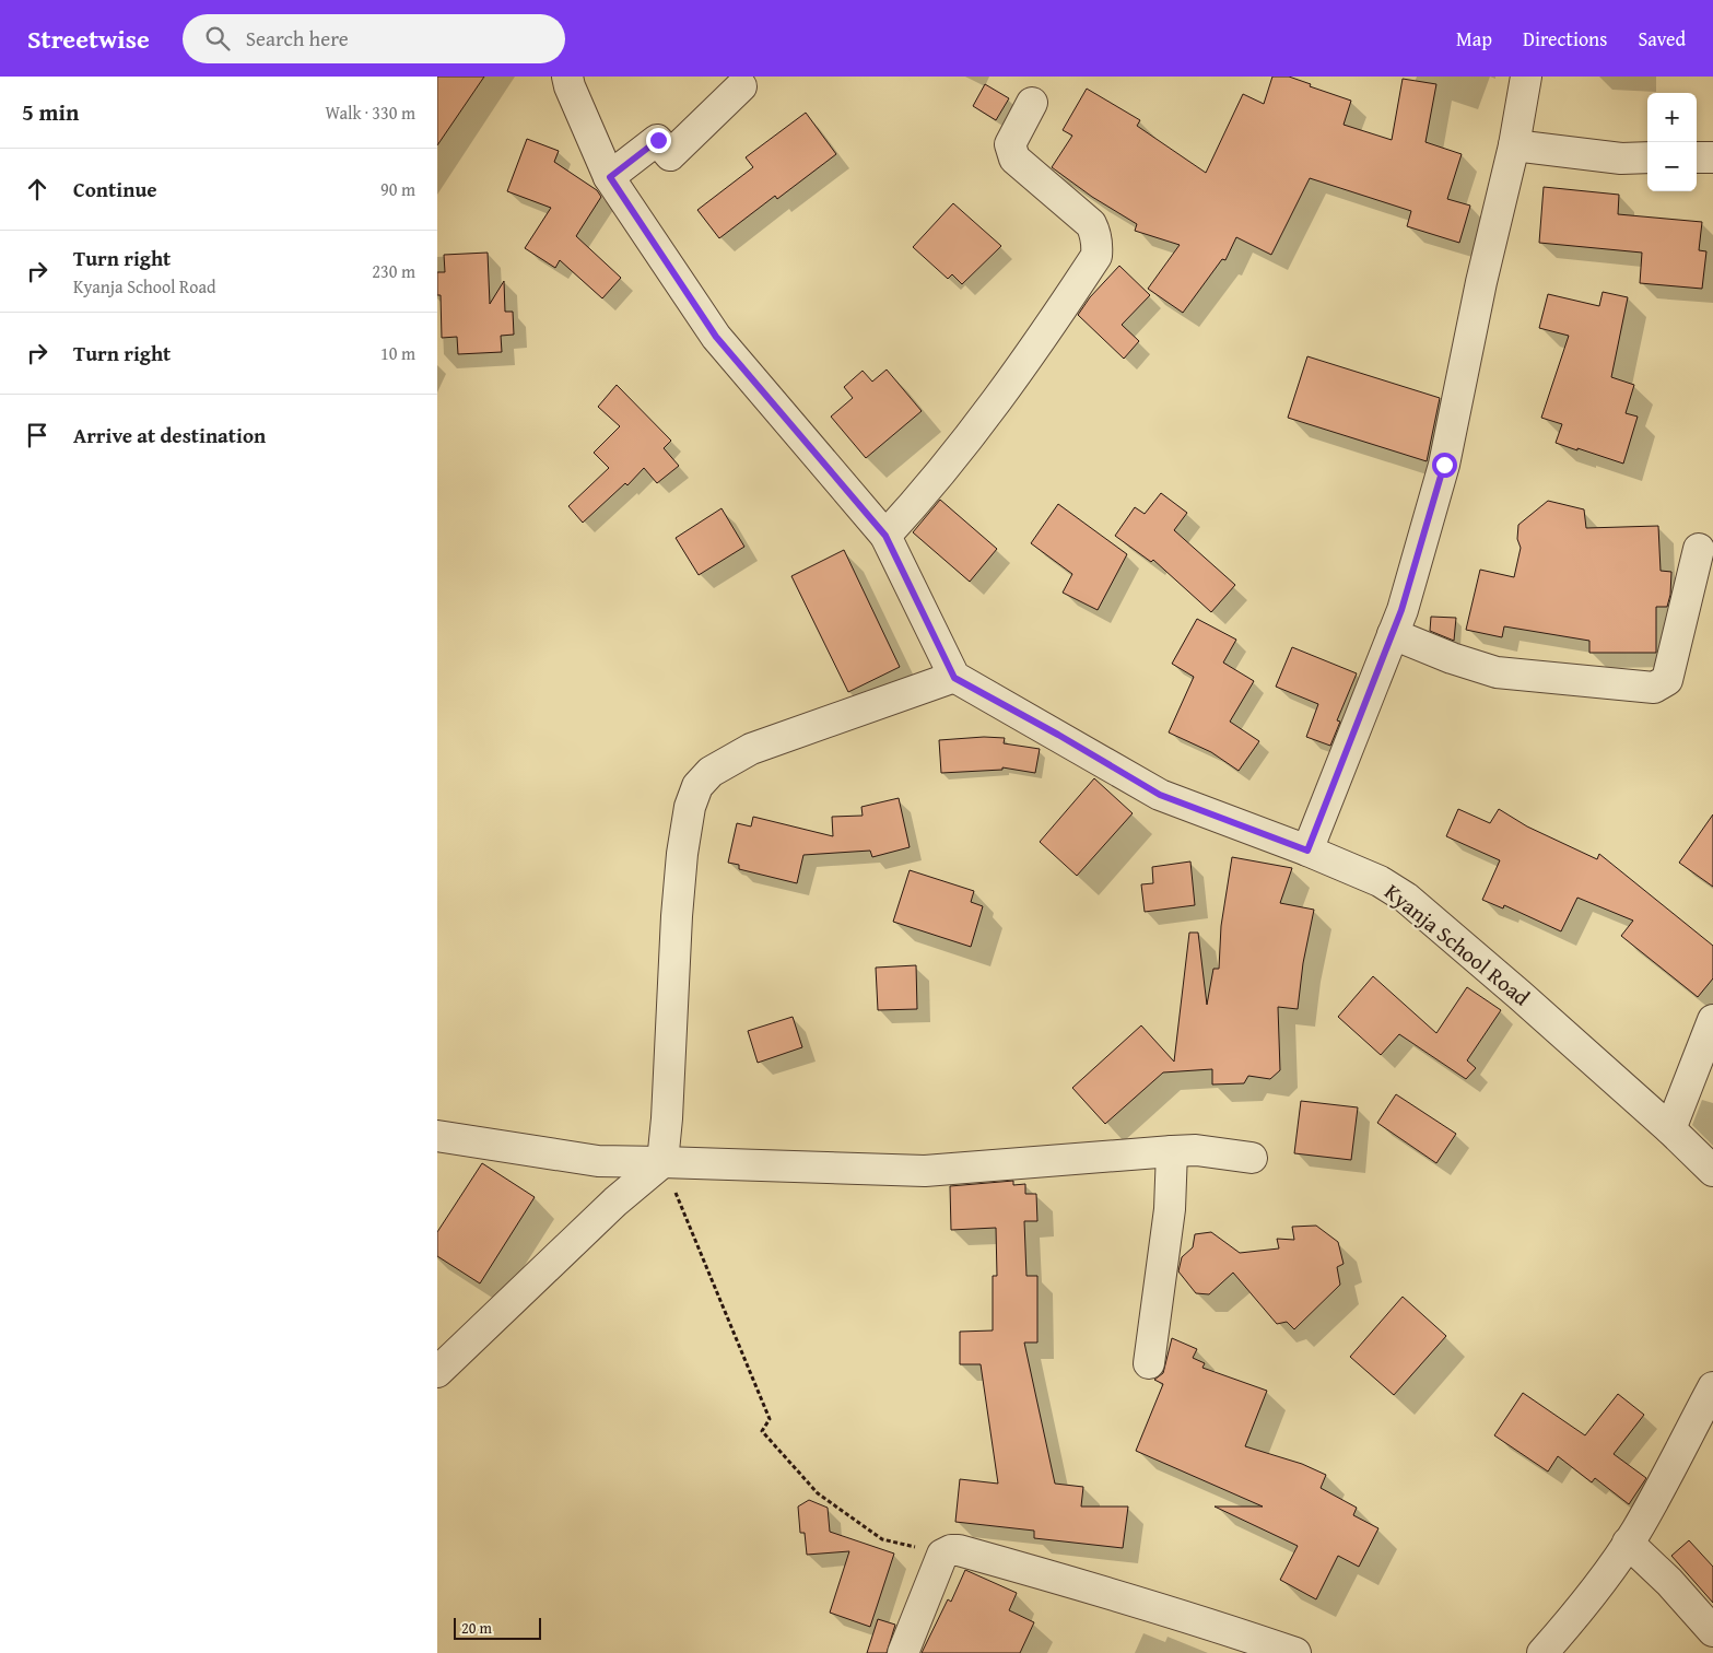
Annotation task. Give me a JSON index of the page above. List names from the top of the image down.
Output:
{
  "streets": {
    "street": ["Kyanja School Road"]
  },
  "scale_bar": "20 m",
  "page": {
    "header": "Streetwise",
    "search": "Search here",
    "nav": ["Map", "Directions", "Saved"],
    "heading": ["5 min", "Walk · 330 m"],
    "map_buttons": ["+", "−"],
    "list": [
      ["Continue", "90 m"],
      ["Turn right", "Kyanja School Road", "230 m"],
      ["Turn right", "10 m"],
      "Arrive at destination"
    ],
    "scale": "20 m"
  }
}
